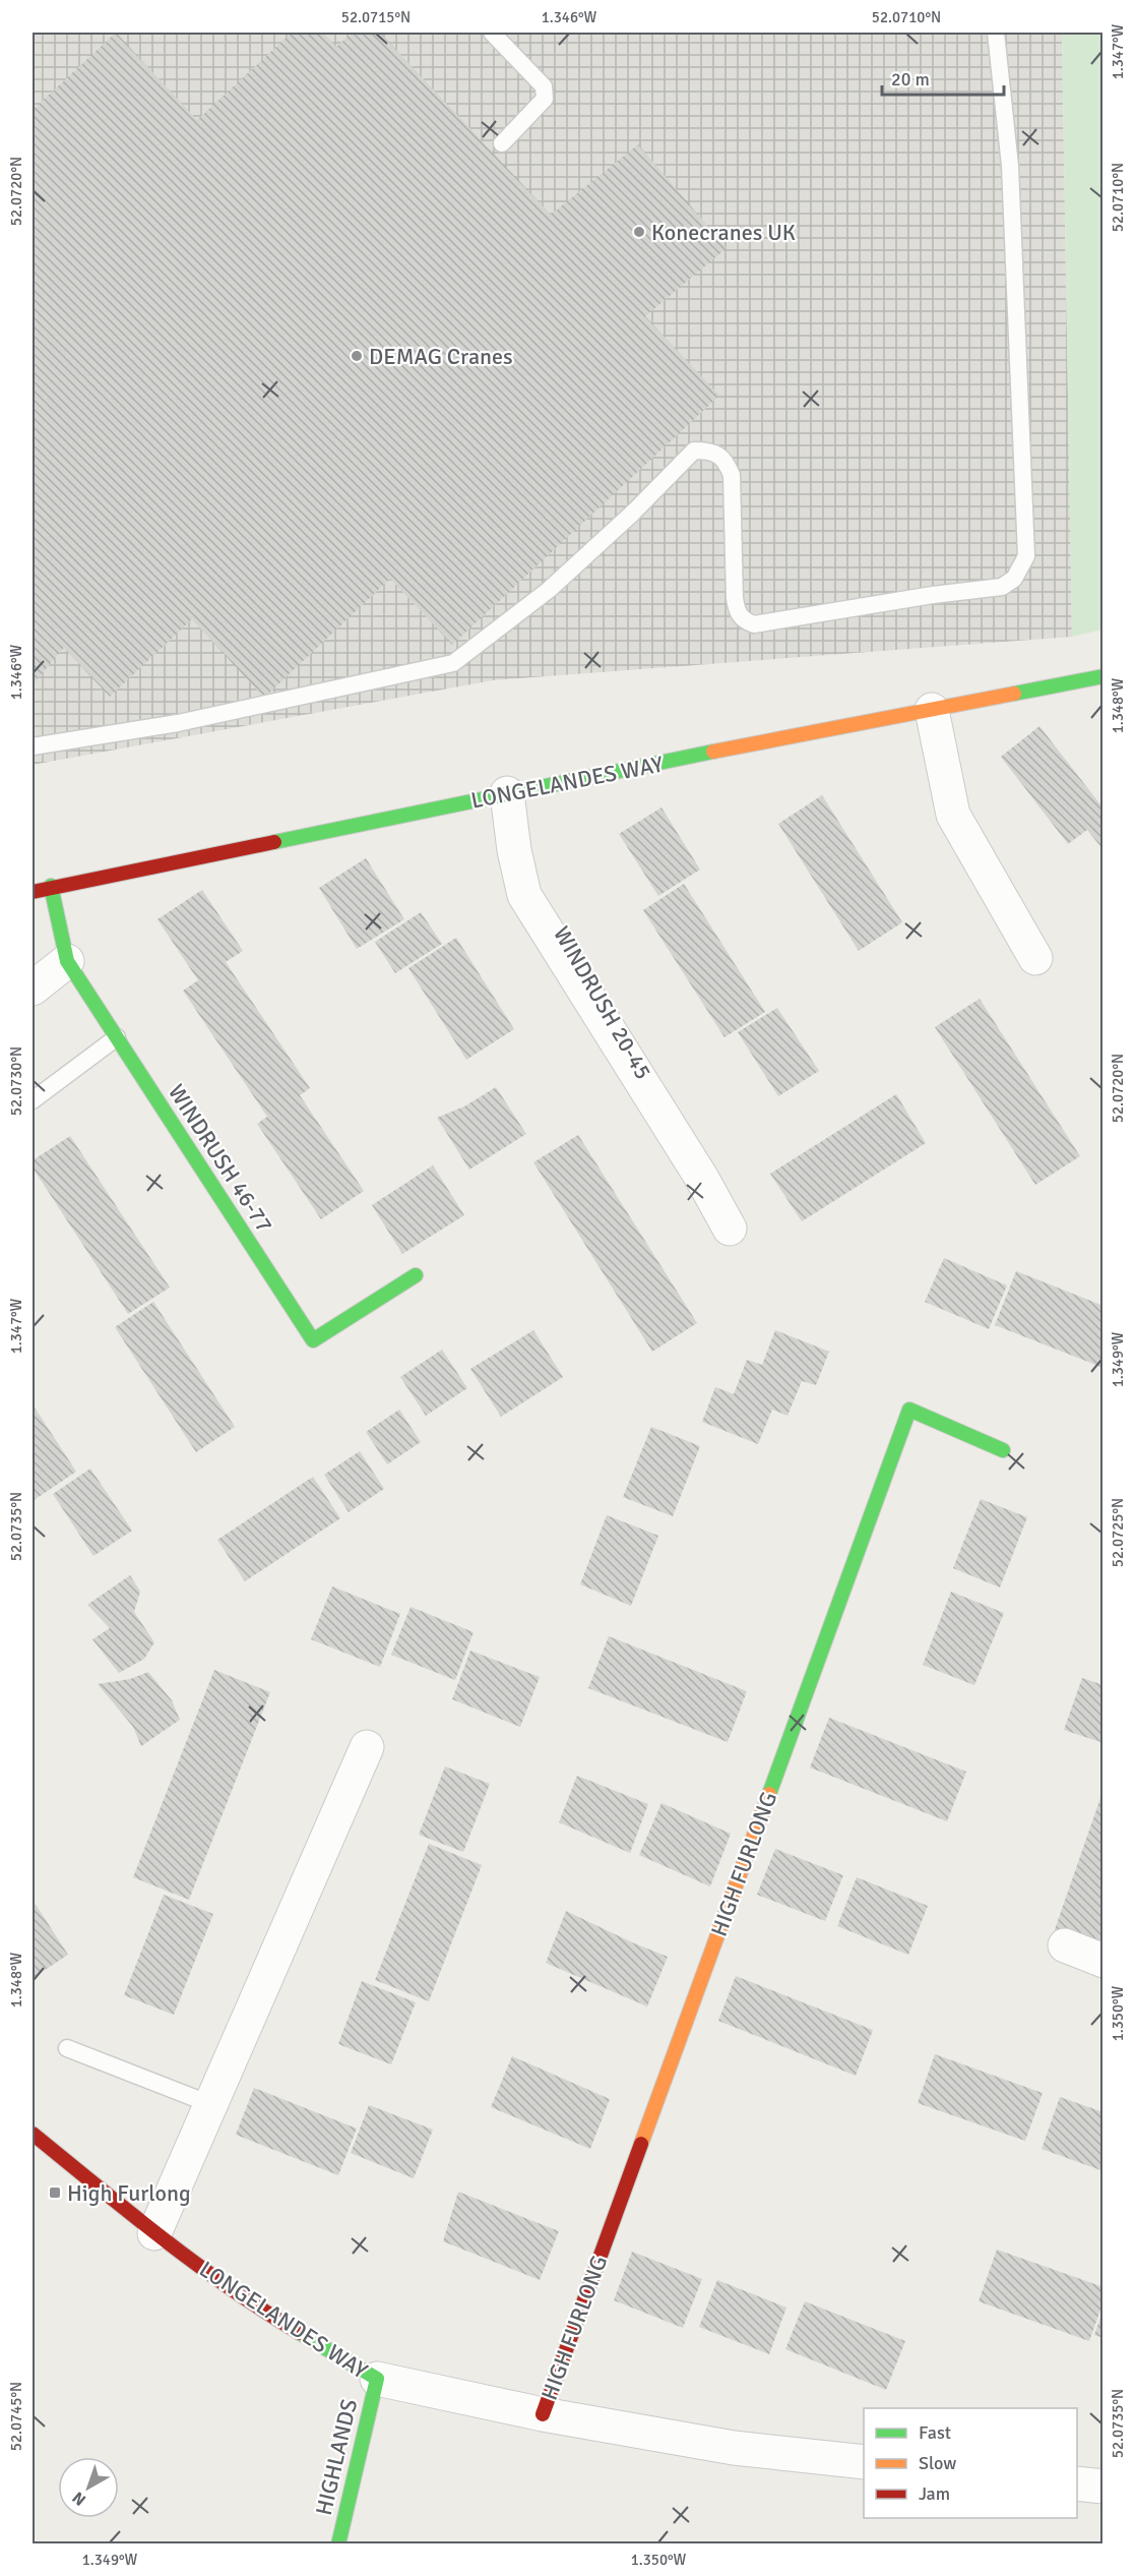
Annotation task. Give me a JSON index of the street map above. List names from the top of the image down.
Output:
{
  "streets": {
    "street": [
      "LONGELANDES WAY",
      "WINDRUSH 20-45",
      "WINDRUSH 46-77",
      "HIGH FURLONG",
      "HIGHLANDS"
    ]
  },
  "crossings": [
    ["LONGELANDES WAY", "WINDRUSH 20-45"],
    ["LONGELANDES WAY", "WINDRUSH 46-77"],
    ["LONGELANDES WAY", "HIGH FURLONG"],
    ["LONGELANDES WAY", "HIGHLANDS"]
  ],
  "places": {
    "other": ["Konecranes UK", "DEMAG Cranes"],
    "transit": ["High Furlong"]
  },
  "legend": ["Fast", "Slow", "Jam"],
  "scale_bar": "20 m",
  "north": "bottom left",
  "coordinates": [
    "52.0715°N",
    "1.346°W",
    "52.0710°N",
    "1.347°W",
    "52.0720°N",
    "1.348°W",
    "52.0730°N",
    "1.349°W",
    "52.0735°N",
    "52.0725°N",
    "1.350°W",
    "52.0745°N"
  ]
}
